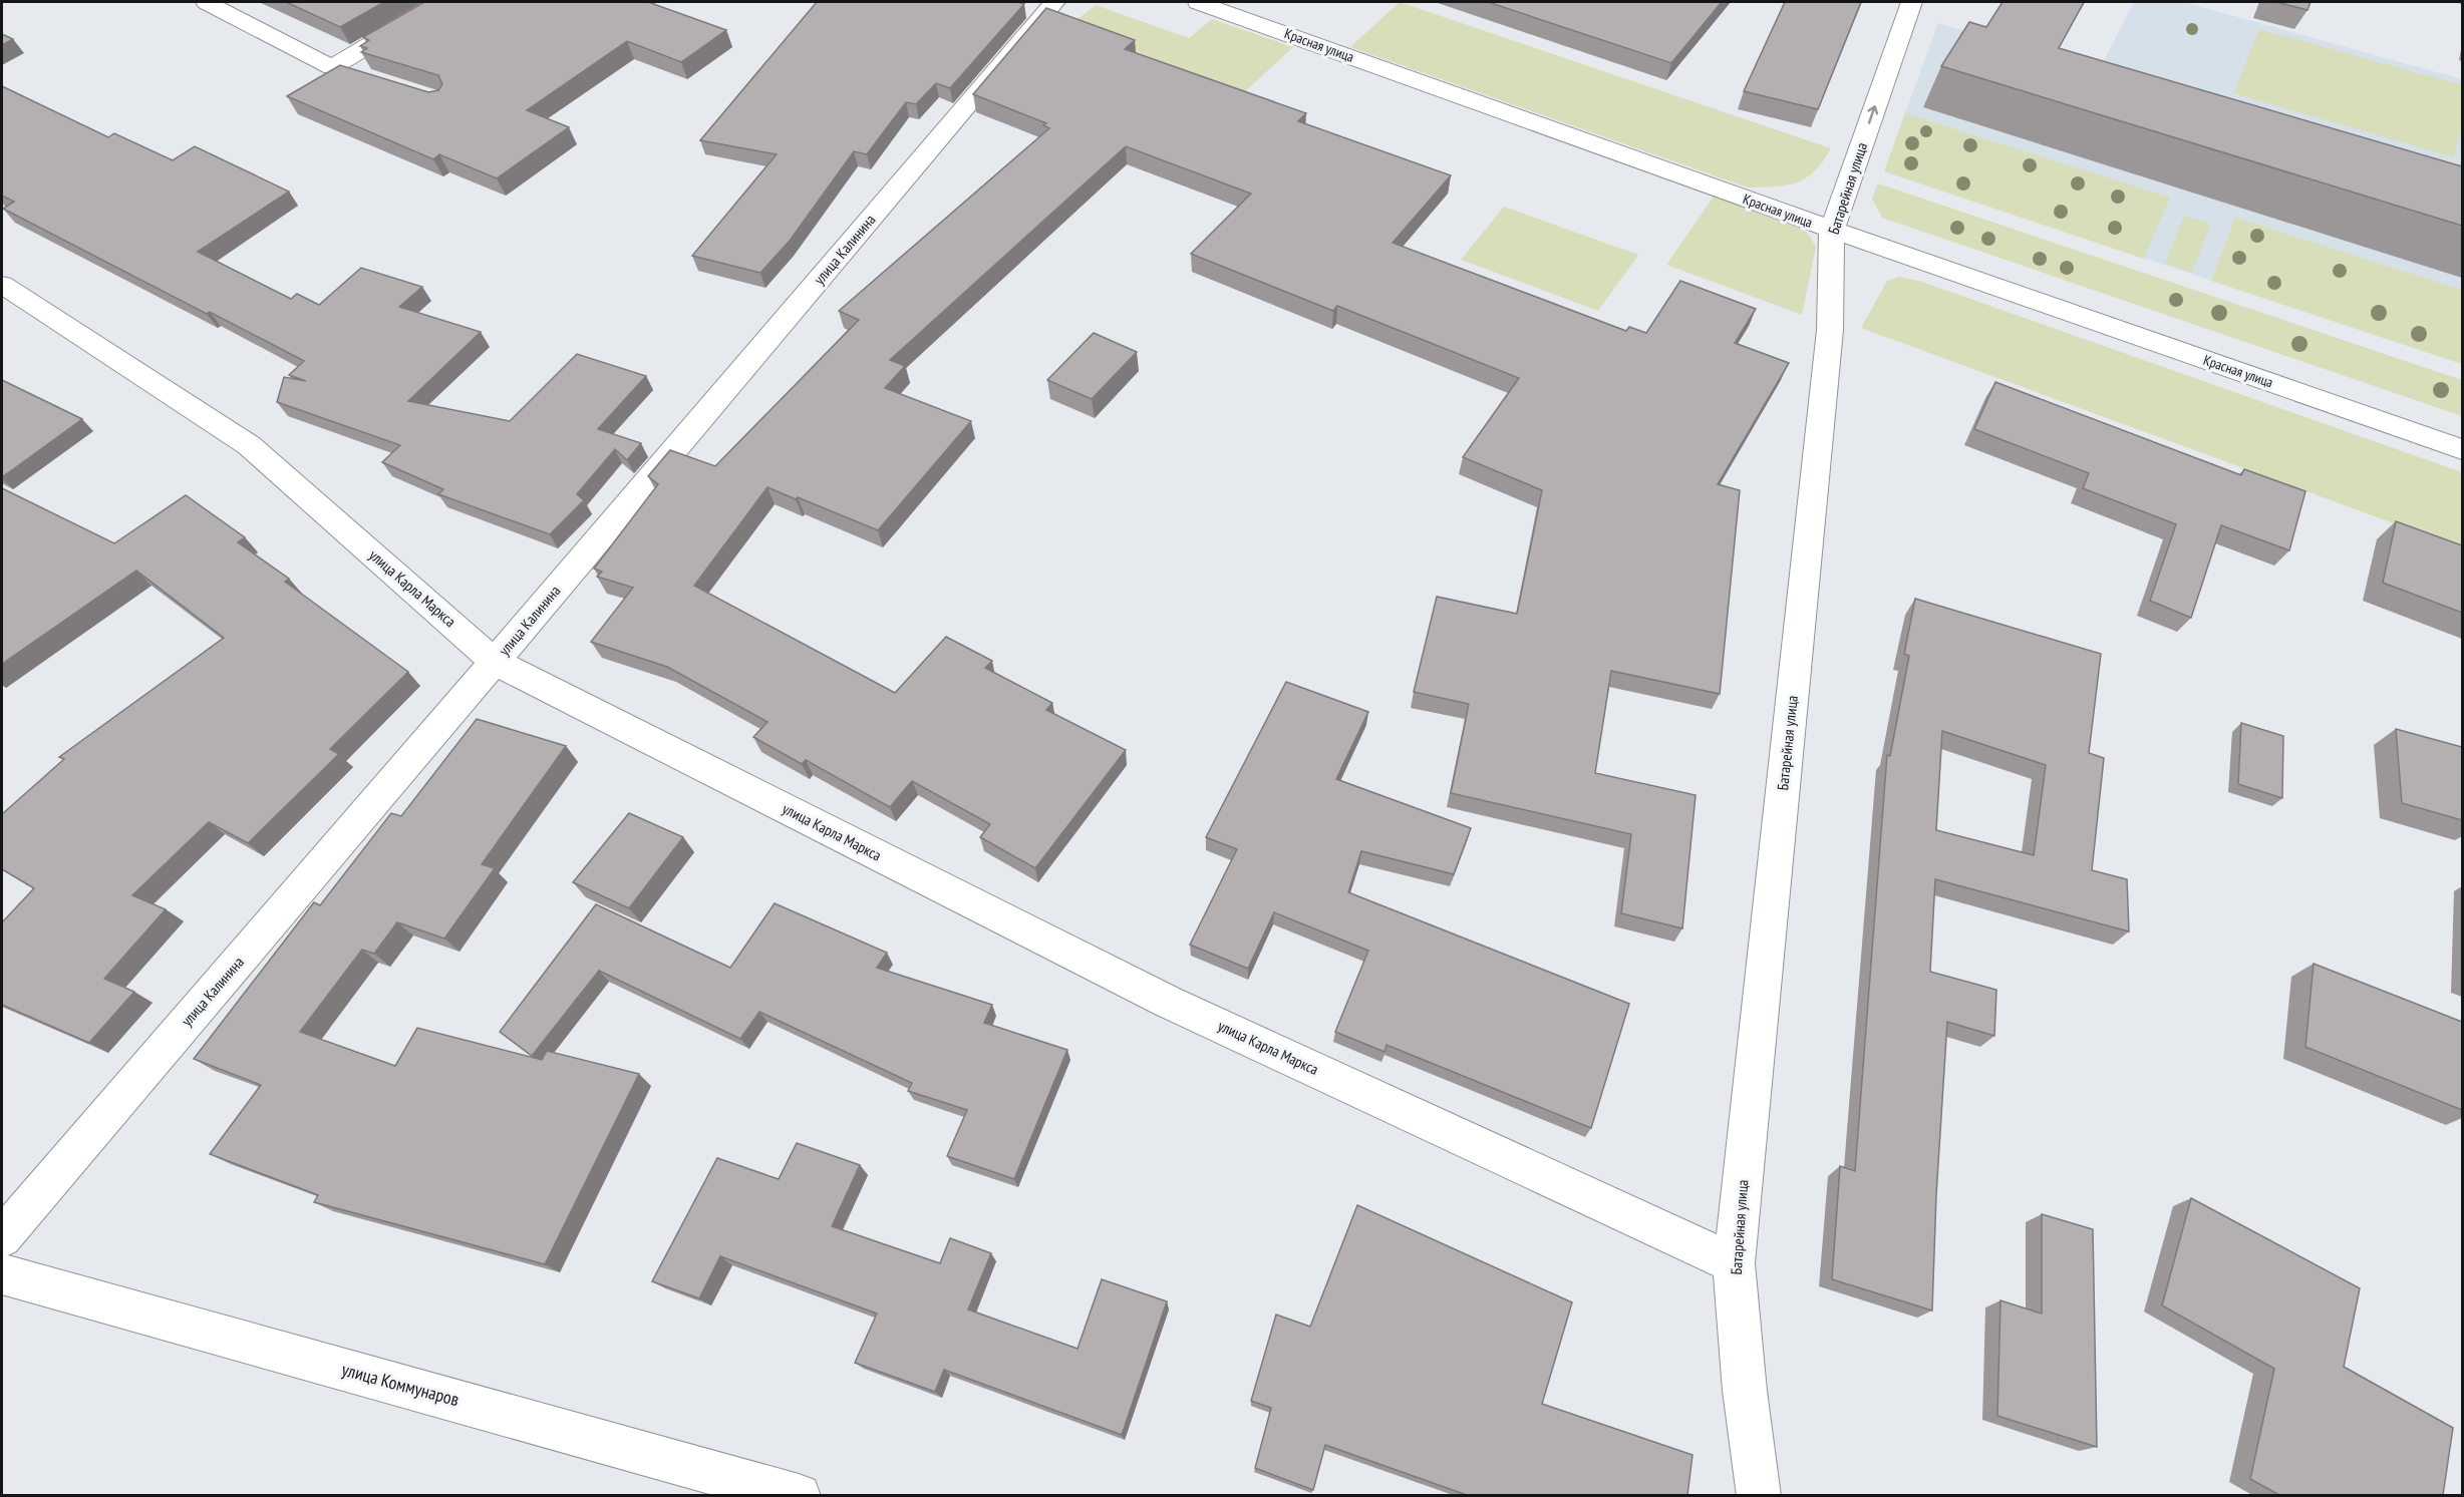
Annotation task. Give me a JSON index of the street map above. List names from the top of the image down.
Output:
{
  "streets": {
    "street": [
      "Красная улица",
      "Батарейная улица",
      "улица Калинина",
      "улица Карла Маркса",
      "улица Коммунаров"
    ]
  },
  "crossings": [
    ["Красная улица", "Батарейная улица"],
    ["Батарейная улица", "улица Карла Маркса"],
    ["улица Калинина", "улица Карла Маркса"]
  ]
}
